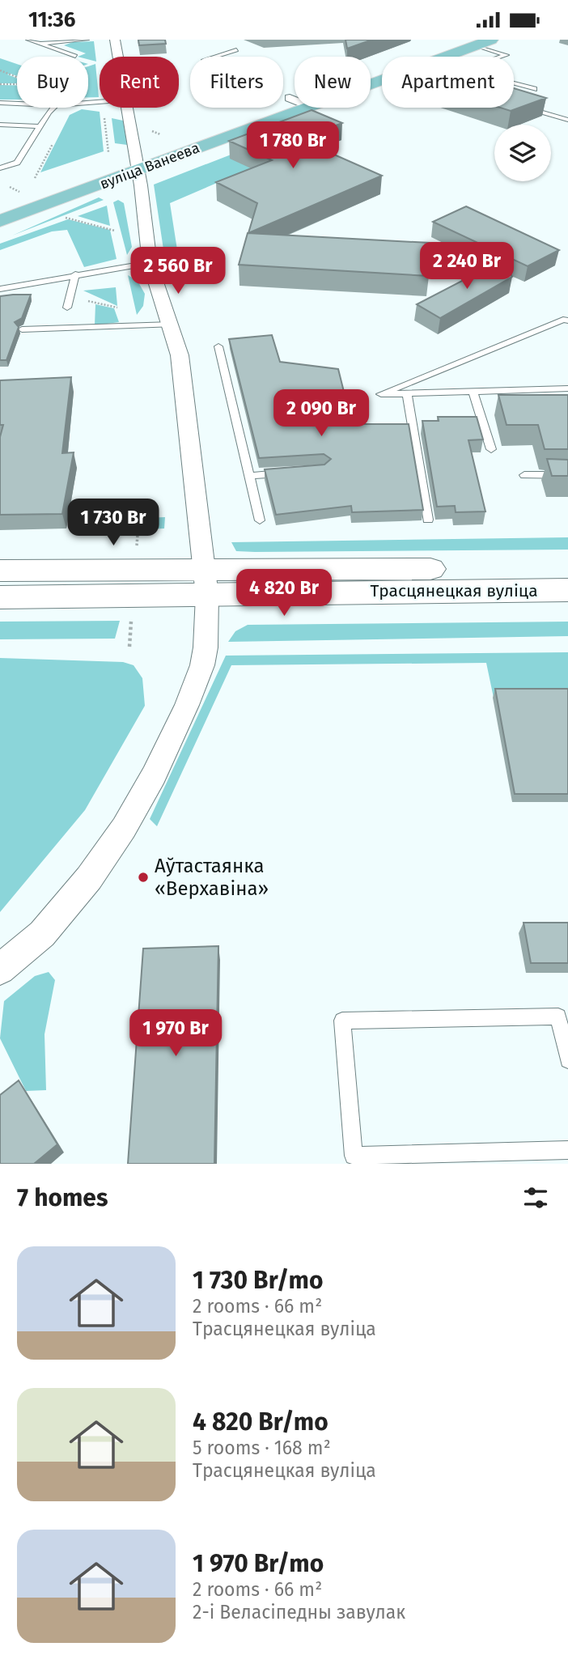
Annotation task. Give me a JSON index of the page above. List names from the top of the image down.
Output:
{
  "streets": {
    "main road": ["вуліца Ванеева", "Трасцянецкая вуліца"]
  },
  "places": ["Аўтастаянка «Верхавіна»"],
  "page": {
    "status": "11:36",
    "chip": [
      "Buy",
      "Rent",
      "Filters",
      "New",
      "Apartment"
    ],
    "price": [
      "1 780 Br",
      "2 240 Br",
      "2 560 Br",
      "2 090 Br",
      "1 730 Br",
      "4 820 Br",
      "1 970 Br"
    ],
    "heading": "7 homes",
    "list": [
      {
        "name": "1 730 Br/mo",
        "note": "2 rooms · 66 m² · Трасцянецкая вуліца"
      },
      {
        "name": "4 820 Br/mo",
        "note": "5 rooms · 168 m² · Трасцянецкая вуліца"
      },
      {
        "name": "1 970 Br/mo",
        "note": "2 rooms · 66 m² · 2-і Веласіпедны завулак"
      }
    ]
  }
}
